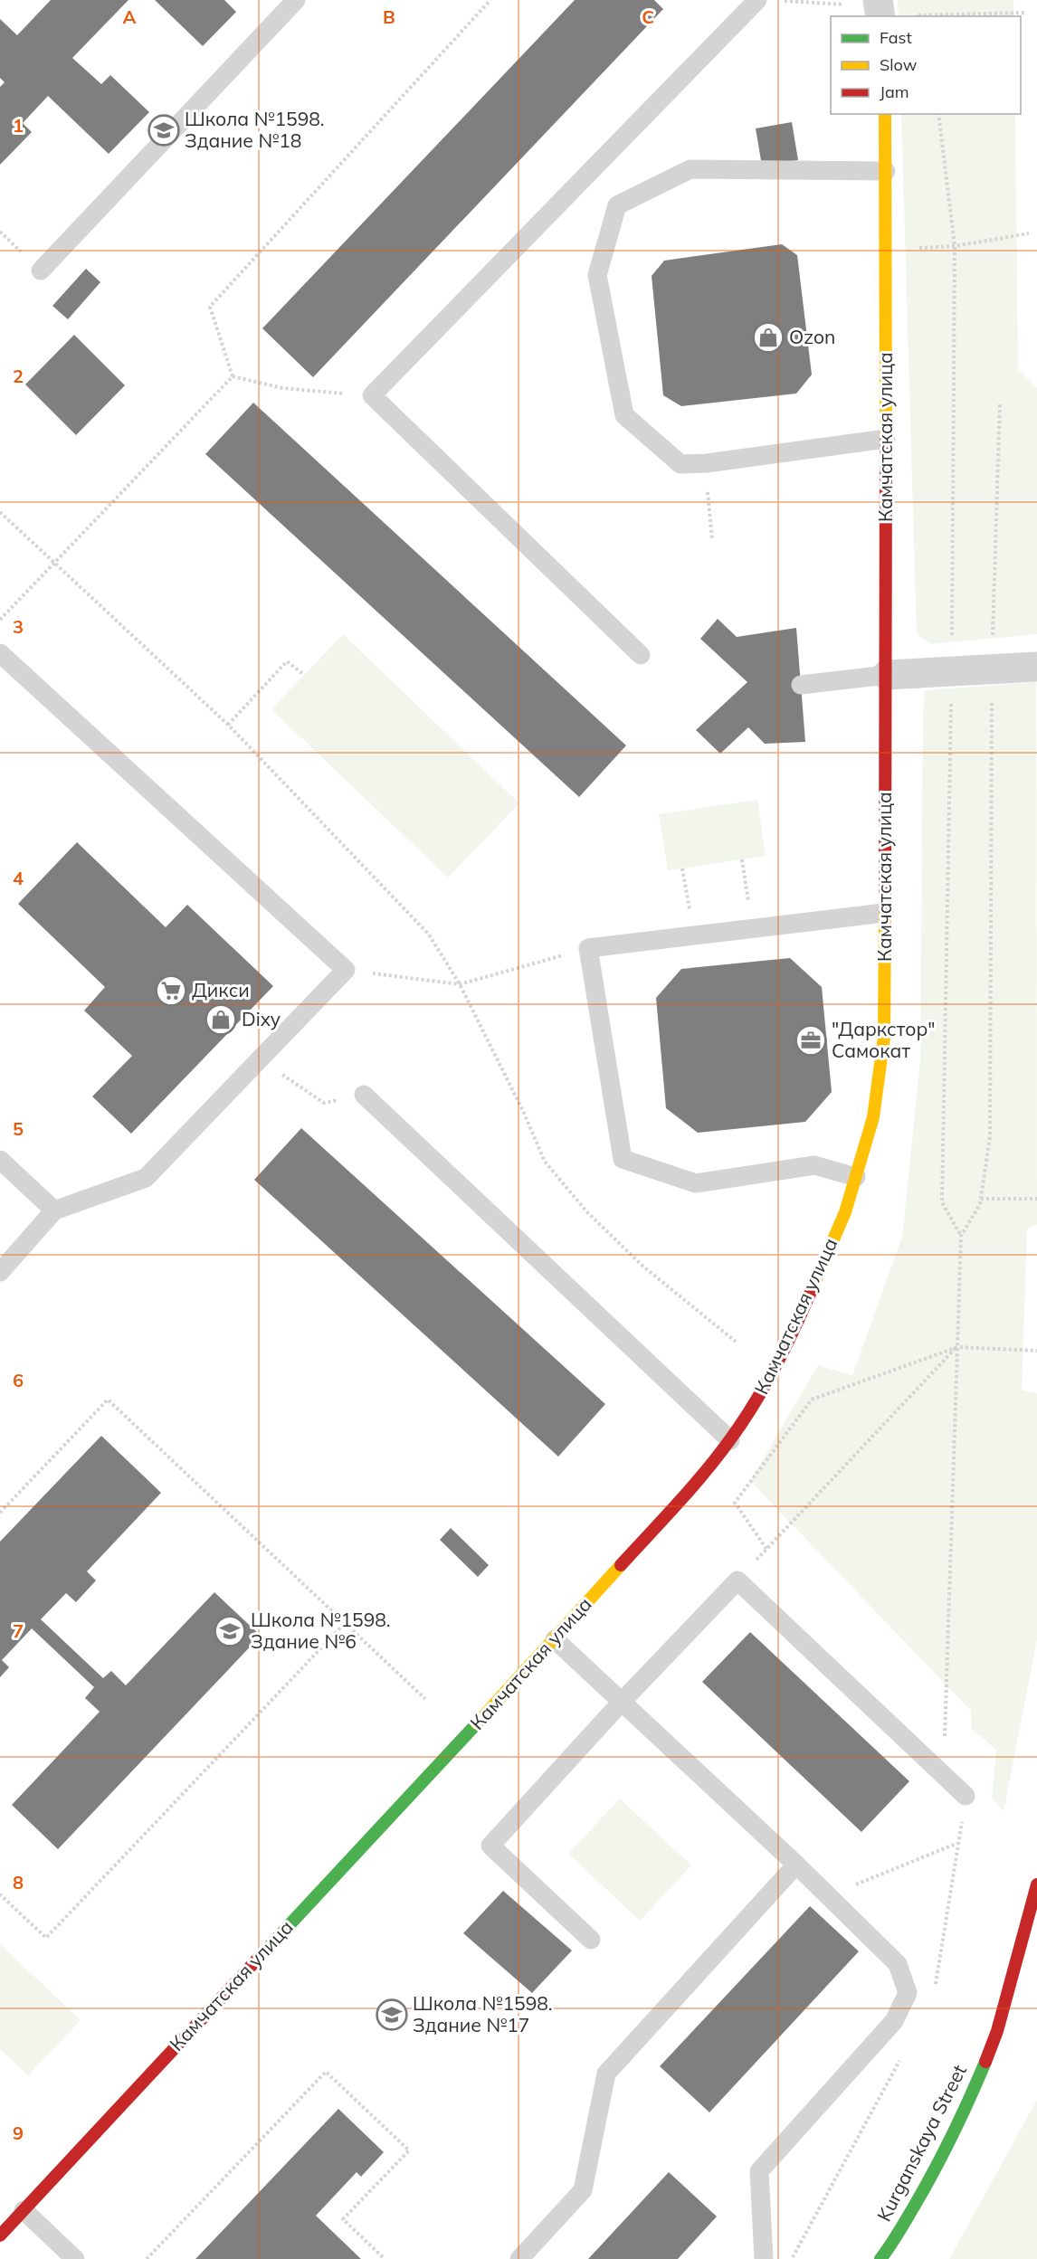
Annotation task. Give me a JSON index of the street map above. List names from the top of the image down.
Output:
{
  "streets": {
    "street": ["Камчатская улица", "Kurganskaya Street"]
  },
  "places": {
    "school or university": ["Школа №1598. Здание №18", "Школа №1598. Здание №6", "Школа №1598. Здание №17"],
    "shop": ["Ozon", "Dixy"],
    "supermarket": ["Дикси"],
    "office": ["\"Даркстор\" Самокат"]
  },
  "legend": ["Fast", "Slow", "Jam"],
  "grid": {
    "columns": ["A", "B", "C"],
    "rows": [
      "1",
      "2",
      "3",
      "4",
      "5",
      "6",
      "7",
      "8",
      "9"
    ]
  }
}
